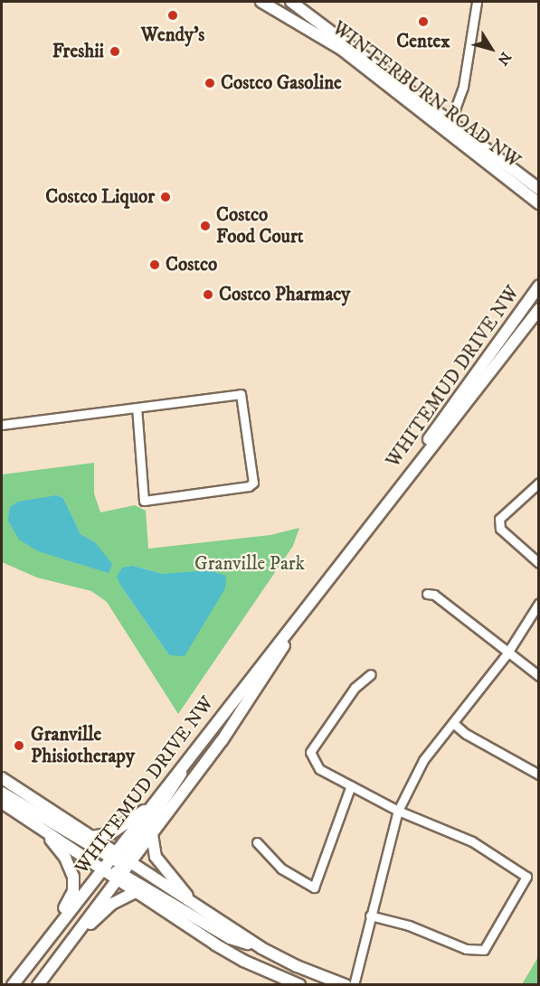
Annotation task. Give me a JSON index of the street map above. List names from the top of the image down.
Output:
{
  "streets": {
    "main road": ["WINTERBURN ROAD NW", "WHITEMUD DRIVE NW"]
  },
  "parks": ["Granville Park"],
  "places": [
    "Wendy's",
    "Centex",
    "Freshii",
    "Costco Gasoline",
    "Costco Liquor",
    "Costco Food Court",
    "Costco",
    "Costco Pharmacy",
    "Granville Phisiotherapy"
  ],
  "north": "bottom right"
}
